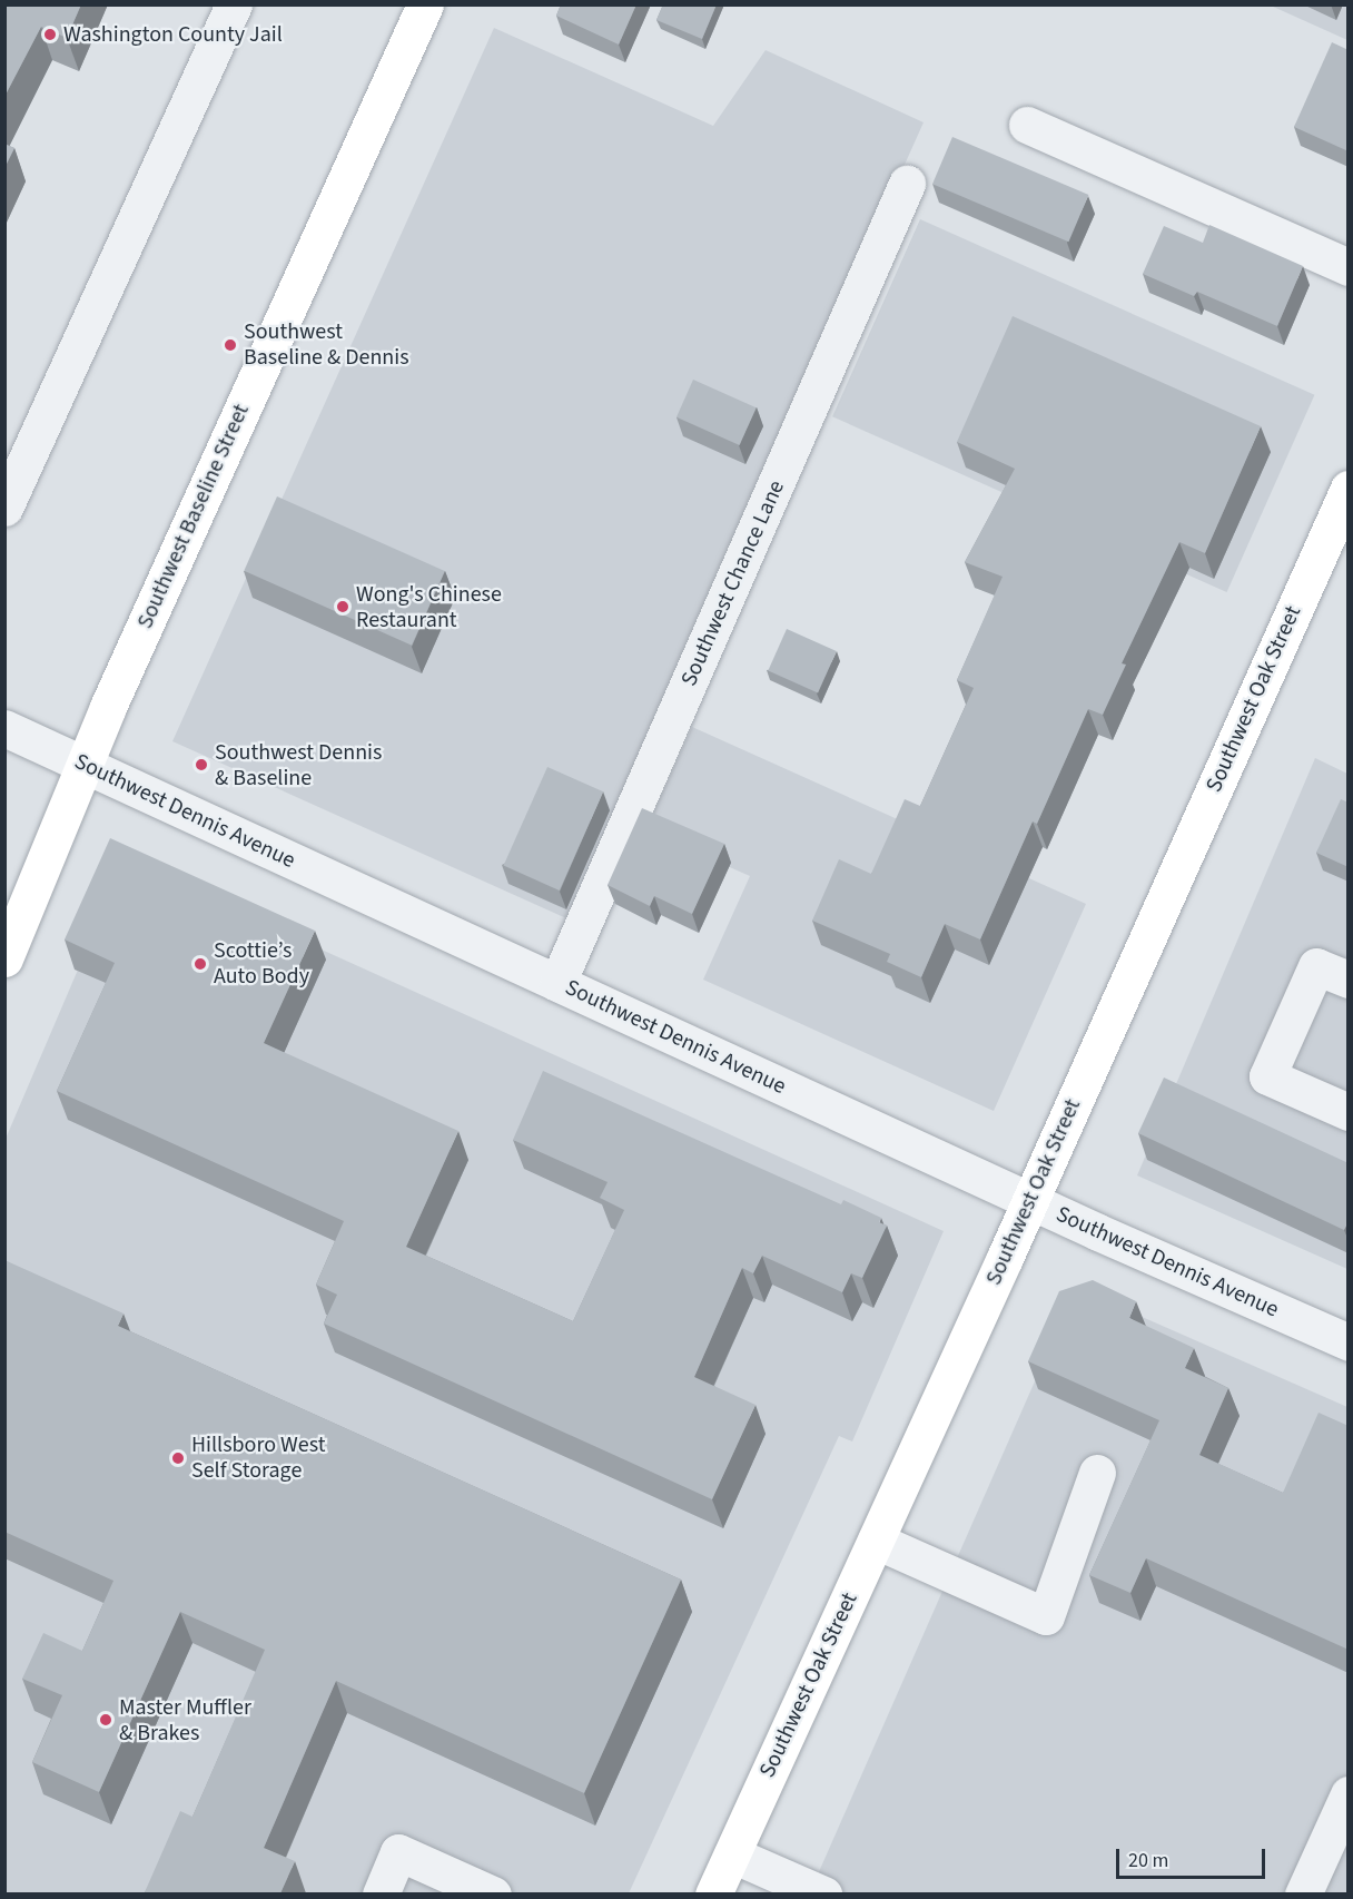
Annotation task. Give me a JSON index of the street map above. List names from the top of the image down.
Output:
{
  "streets": {
    "highway": ["Southwest Baseline Street", "Southwest Oak Street"],
    "street": ["Southwest Chance Lane", "Southwest Dennis Avenue"]
  },
  "crossings": [
    ["Southwest Baseline Street", "Southwest Dennis Avenue"],
    ["Southwest Chance Lane", "Southwest Dennis Avenue"],
    ["Southwest Oak Street", "Southwest Dennis Avenue"]
  ],
  "places": [
    "Washington County Jail",
    "Southwest Baseline & Dennis",
    "Wong's Chinese Restaurant",
    "Southwest Dennis & Baseline",
    "Scottie’s Auto Body",
    "Hillsboro West Self Storage",
    "Master Muffler & Brakes"
  ],
  "scale_bar": "20 m"
}
